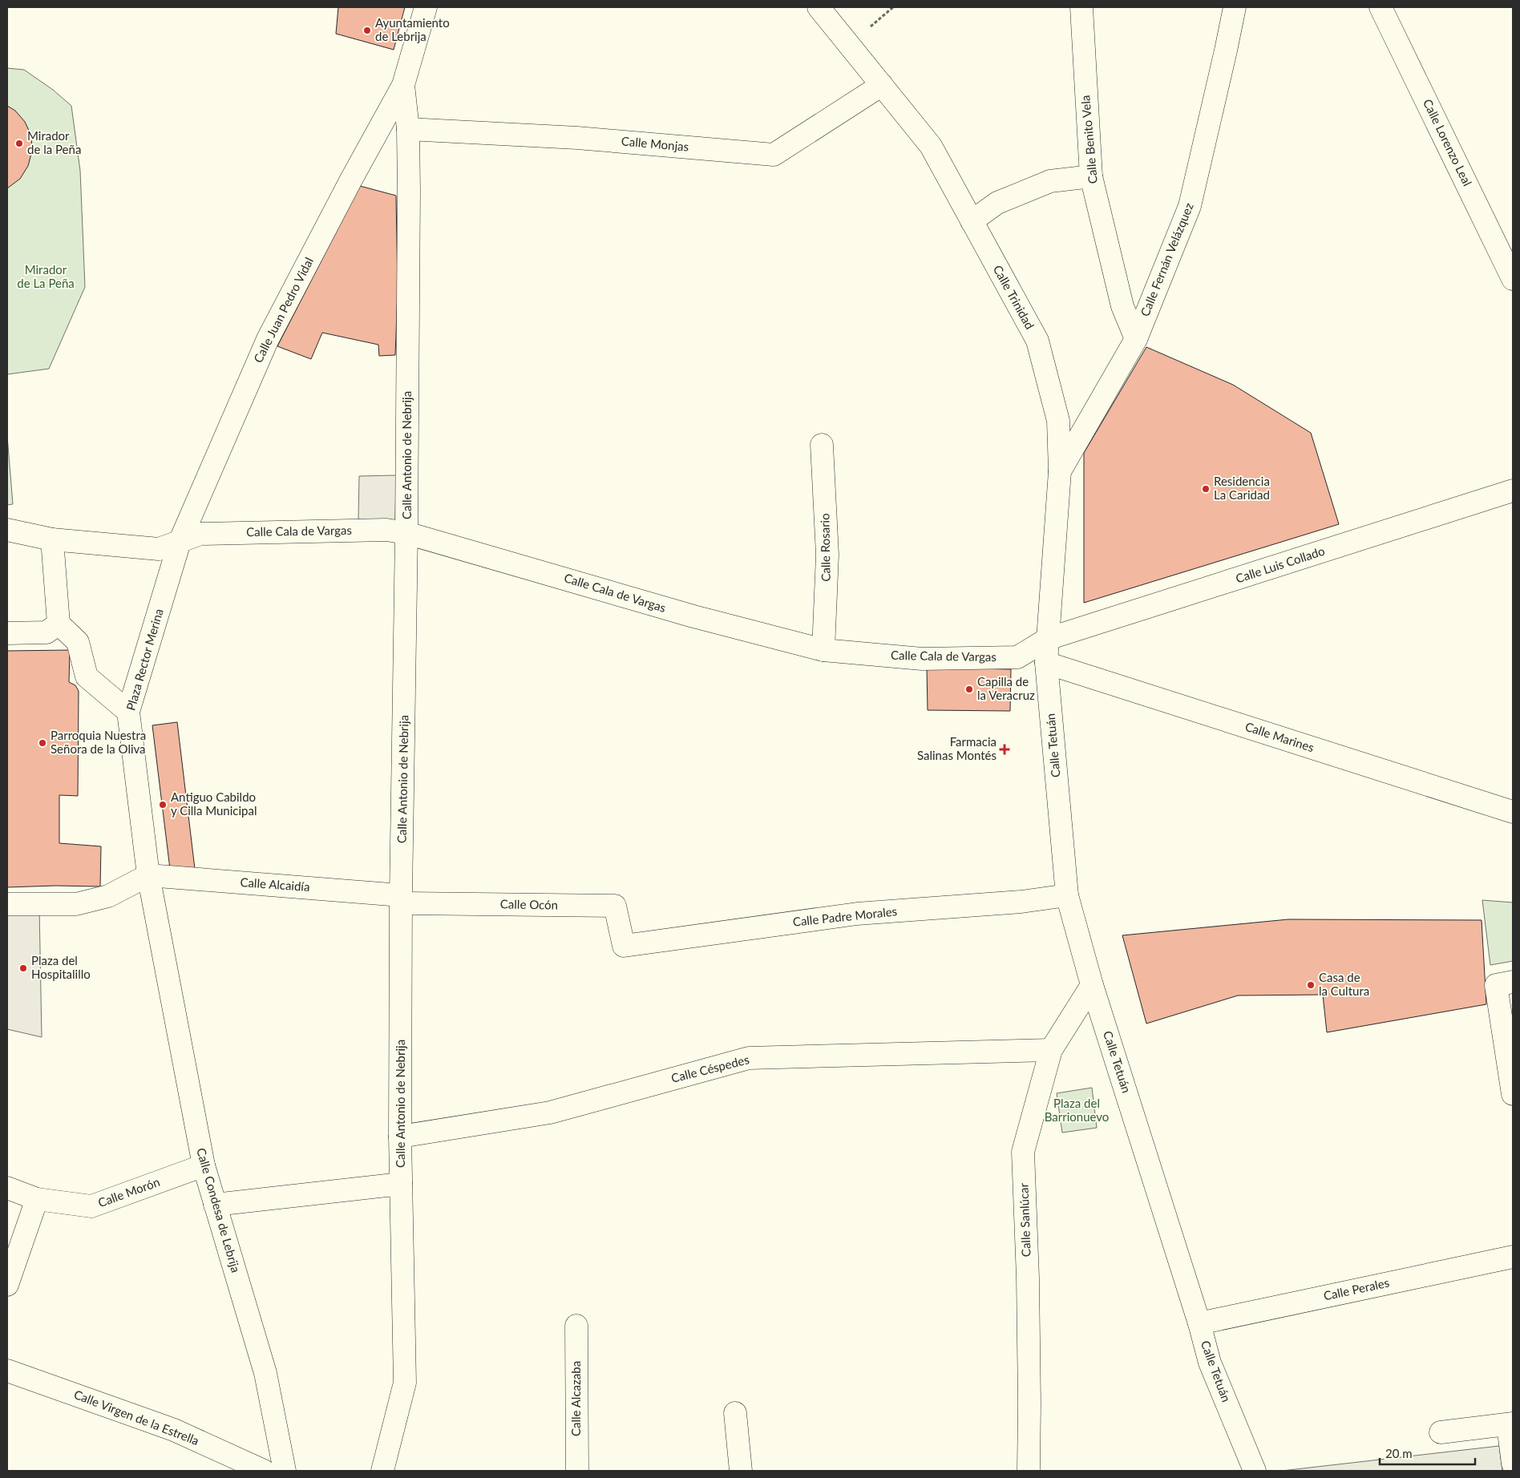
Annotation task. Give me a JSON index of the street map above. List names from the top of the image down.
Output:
{
  "streets": {
    "street": [
      "Calle Benito Vela",
      "Calle Lorenzo Leal",
      "Calle Monjas",
      "Calle Fernán Velázquez",
      "Calle Trinidad",
      "Calle Juan Pedro Vidal",
      "Calle Antonio de Nebrija",
      "Calle Cala de Vargas",
      "Calle Rosario",
      "Calle Luis Collado",
      "Plaza Rector Merina",
      "Calle Marines",
      "Calle Tetuán",
      "Calle Alcaidía",
      "Calle Ocón",
      "Calle Padre Morales",
      "Calle Céspedes",
      "Calle Morón",
      "Calle Condesa de Lebrija",
      "Calle Sanlúcar",
      "Calle Perales",
      "Calle Alcazaba",
      "Calle Virgen de la Estrella"
    ]
  },
  "crossings": [
    ["Calle Benito Vela", "Calle Fernán Velázquez"],
    ["Calle Monjas", "Calle Trinidad"],
    ["Calle Monjas", "Calle Antonio de Nebrija"],
    ["Calle Fernán Velázquez", "Calle Trinidad"],
    ["Calle Trinidad", "Calle Cala de Vargas"],
    ["Calle Trinidad", "Calle Luis Collado"],
    ["Calle Trinidad", "Calle Tetuán"],
    ["Calle Juan Pedro Vidal", "Calle Antonio de Nebrija"],
    ["Calle Juan Pedro Vidal", "Calle Cala de Vargas"],
    ["Calle Juan Pedro Vidal", "Plaza Rector Merina"],
    ["Calle Antonio de Nebrija", "Calle Cala de Vargas"],
    ["Calle Antonio de Nebrija", "Calle Alcaidía"],
    ["Calle Antonio de Nebrija", "Calle Ocón"],
    ["Calle Antonio de Nebrija", "Calle Céspedes"],
    ["Calle Cala de Vargas", "Calle Rosario"],
    ["Calle Cala de Vargas", "Calle Luis Collado"],
    ["Calle Cala de Vargas", "Plaza Rector Merina"],
    ["Calle Cala de Vargas", "Calle Tetuán"],
    ["Calle Luis Collado", "Calle Tetuán"],
    ["Plaza Rector Merina", "Calle Alcaidía"],
    ["Plaza Rector Merina", "Calle Condesa de Lebrija"],
    ["Calle Marines", "Calle Tetuán"],
    ["Calle Tetuán", "Calle Padre Morales"],
    ["Calle Tetuán", "Calle Sanlúcar"],
    ["Calle Tetuán", "Calle Perales"],
    ["Calle Alcaidía", "Calle Ocón"],
    ["Calle Alcaidía", "Calle Condesa de Lebrija"],
    ["Calle Ocón", "Calle Padre Morales"],
    ["Calle Céspedes", "Calle Sanlúcar"],
    ["Calle Morón", "Calle Condesa de Lebrija"]
  ],
  "parks": ["Mirador de La Peña", "Plaza del Barrionuevo"],
  "places": {
    "other": [
      "Ayuntamiento de Lebrija",
      "Mirador de la Peña",
      "Residencia La Caridad",
      "Capilla de la Veracruz",
      "Parroquia Nuestra Señora de la Oliva",
      "Antiguo Cabildo y Cilla Municipal",
      "Plaza del Hospitalillo",
      "Casa de la Cultura"
    ],
    "health": ["Farmacia Salinas Montés"]
  },
  "scale_bar": "20 m"
}
